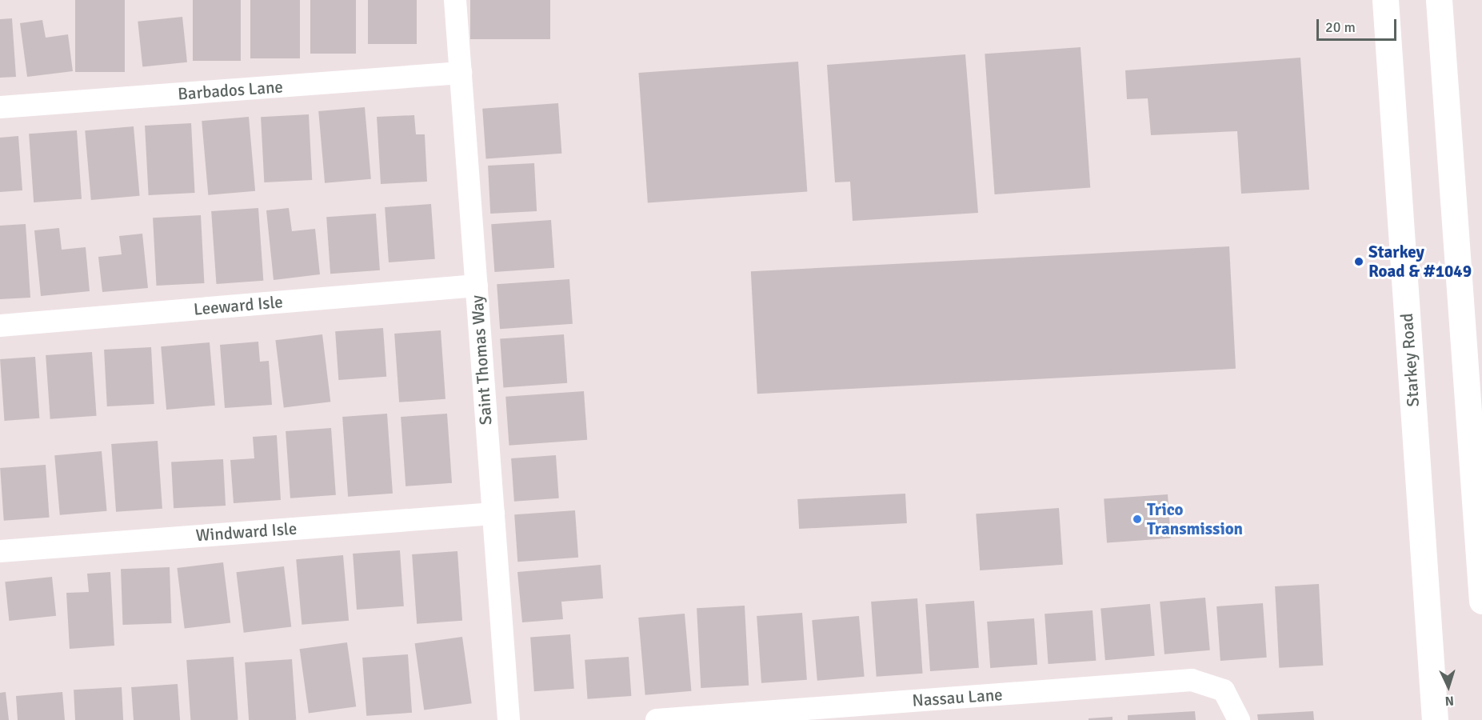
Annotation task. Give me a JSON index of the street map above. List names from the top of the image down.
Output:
{
  "streets": {
    "main road": ["Starkey Road"],
    "street": [
      "Barbados Lane",
      "Leeward Isle",
      "Saint Thomas Way",
      "Windward Isle",
      "Nassau Lane"
    ]
  },
  "crossings": [
    ["Barbados Lane", "Saint Thomas Way"],
    ["Leeward Isle", "Saint Thomas Way"],
    ["Saint Thomas Way", "Windward Isle"]
  ],
  "places": ["Starkey Road & #1049", "Trico Transmission"],
  "scale_bar": "20 m",
  "north": "bottom"
}
